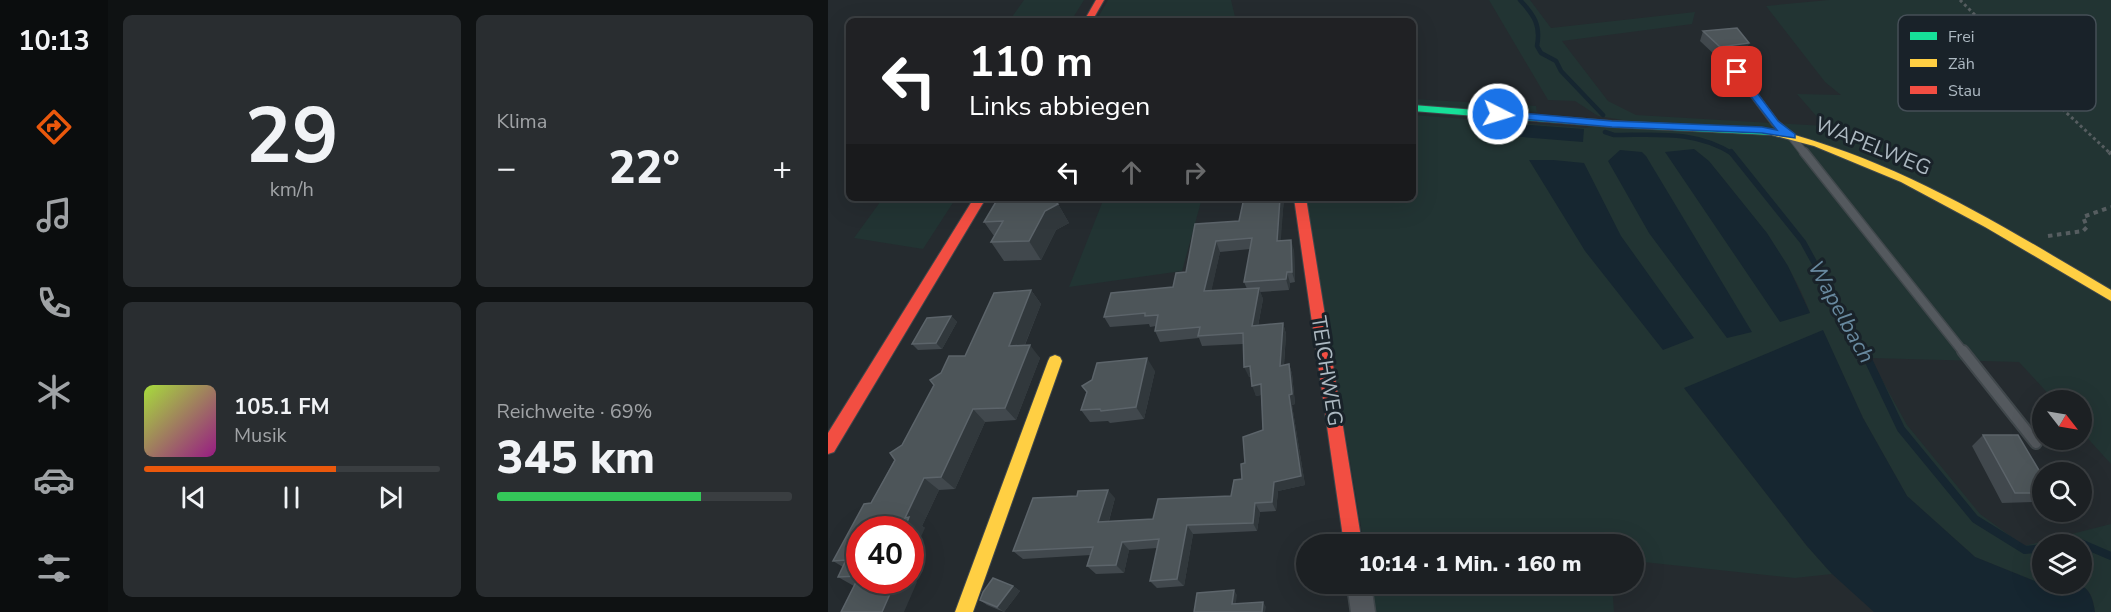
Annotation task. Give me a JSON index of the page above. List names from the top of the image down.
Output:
{
  "streets": {
    "street": ["WAPELWEG", "TEICHWEG"]
  },
  "water": ["Wapelbach"],
  "legend": ["Frei", "Zäh", "Stau"],
  "north": "bottom right",
  "page": {
    "tabs": "10:13",
    "tile": [
      ["29", "km/h"],
      "Klima",
      ["Reichweite · 69%", "345 km"]
    ],
    "turn": ["110 m", "Links abbiegen"],
    "heat": ["−", "22°", "+"],
    "song": ["105.1 FM", "Musik"],
    "limit": "40",
    "trip": "10:14 · 1 Min. · 160 m"
  }
}
